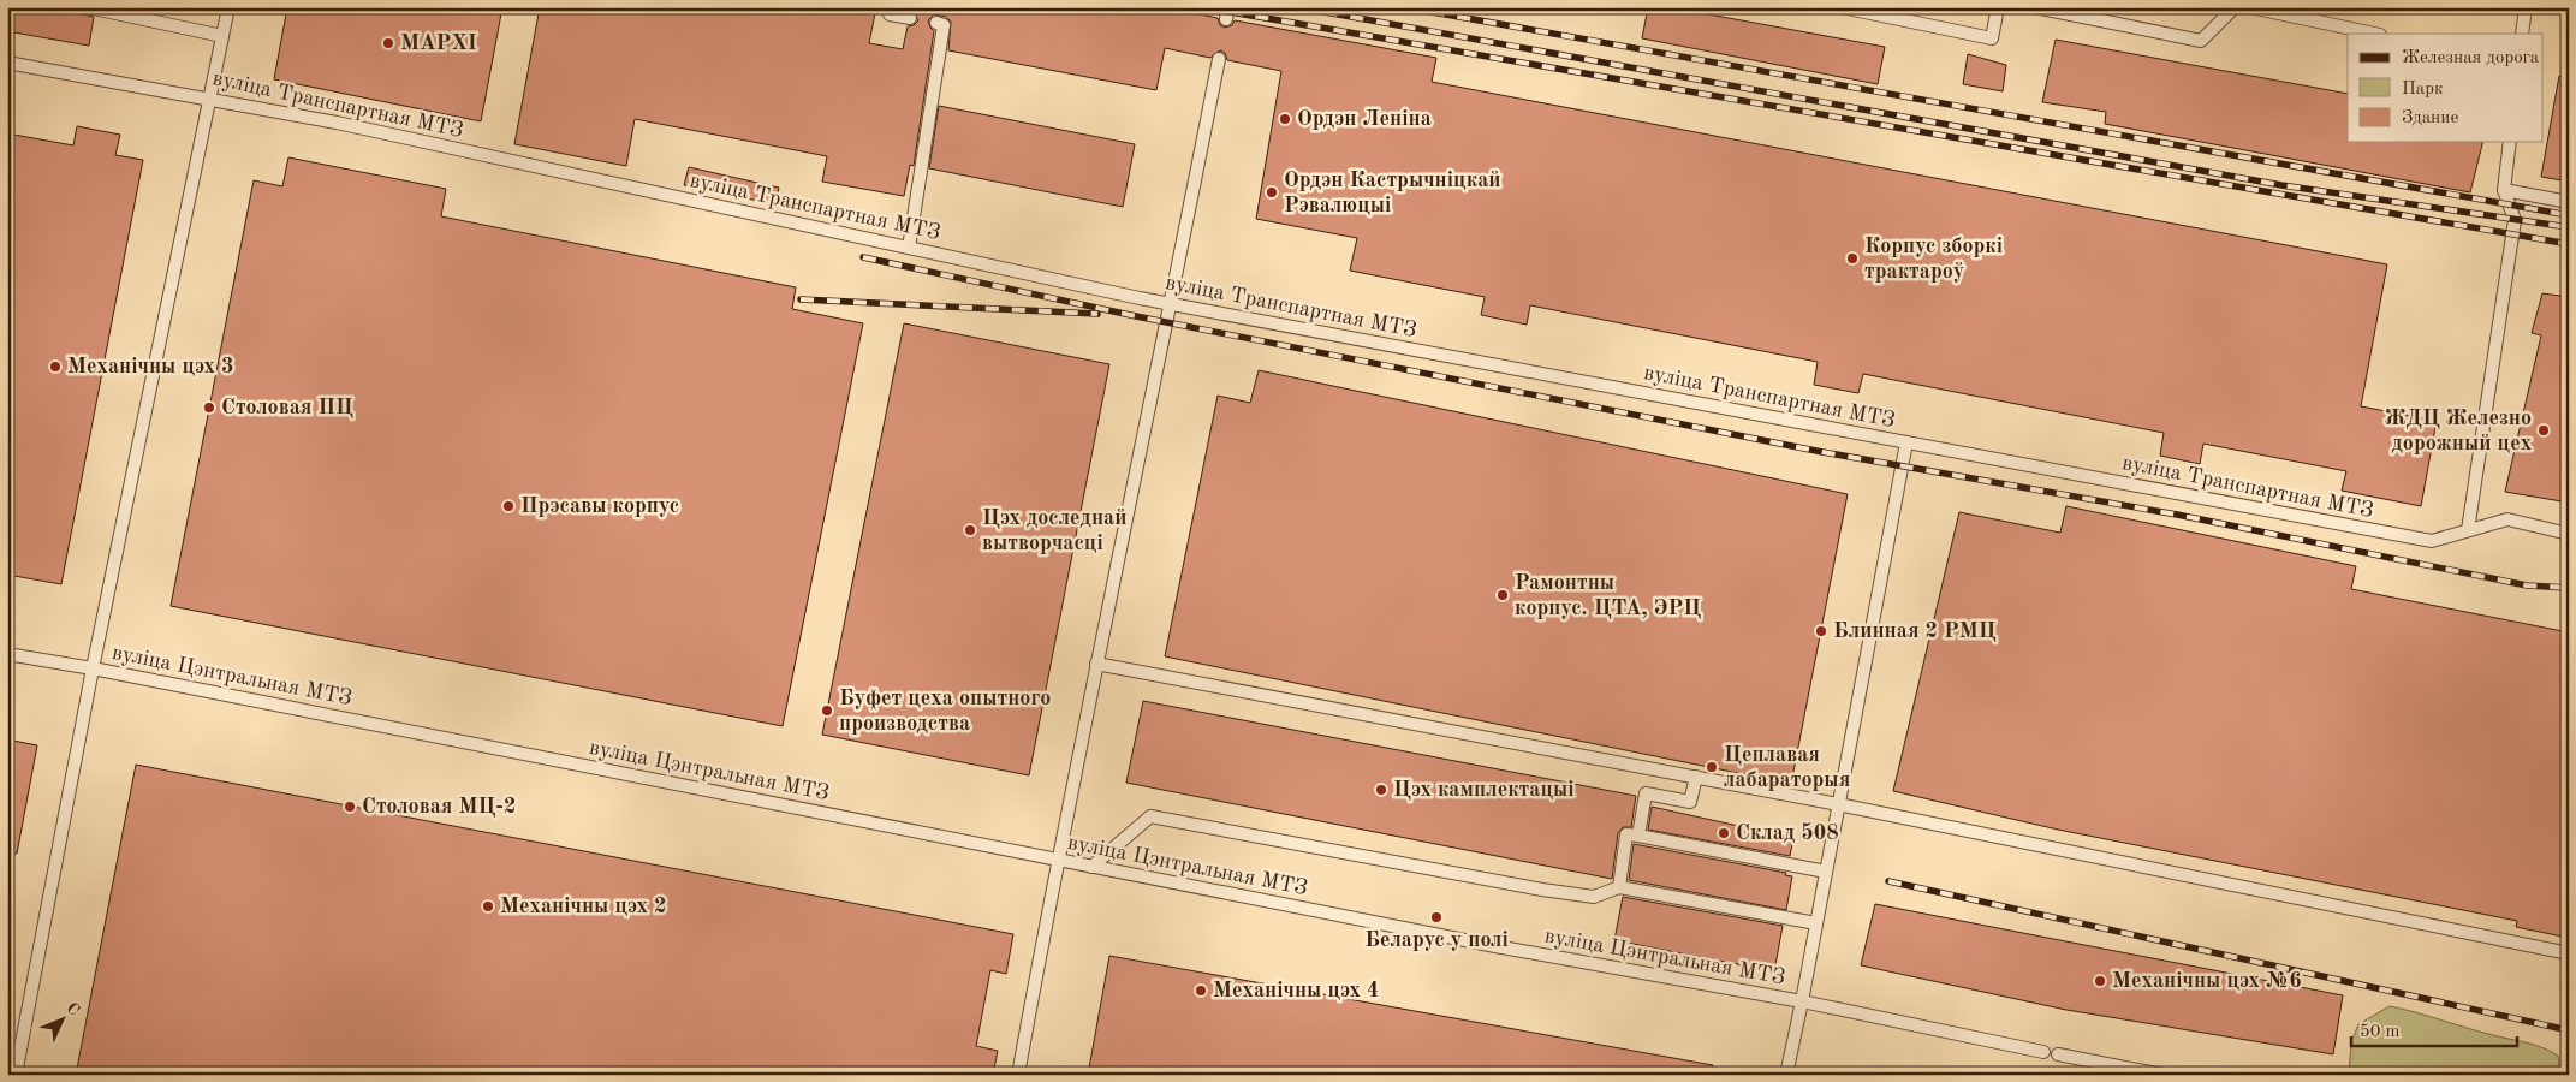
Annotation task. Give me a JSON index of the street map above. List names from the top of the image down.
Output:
{
  "streets": {
    "lane": ["вуліца Транспартная МТЗ", "вуліца Цэнтральная МТЗ"]
  },
  "crossings": [
    ["вуліца Транспартная МТЗ", "вуліца Цэнтральная МТЗ"]
  ],
  "places": [
    "МАРХІ",
    "Ордэн Леніна",
    "Ордэн Кастрычніцкай Рэвалюцыі",
    "Корпус зборкі трактароў",
    "Механічны цэх 3",
    "Столовая ПЦ",
    "ЖДЦ Железно дорожный цех",
    "Прэсавы корпус",
    "Цэх доследнай вытворчасці",
    "Рамонтны корпус. ЦТА, ЭРЦ",
    "Блинная 2 РМЦ",
    "Буфет цеха опытного производства",
    "Цеплавая лабараторыя",
    "Цэх камплектацыі",
    "Столовая МЦ-2",
    "Склад 508",
    "Механічны цэх 2",
    "Беларус у полі",
    "Механічны цэх №6",
    "Механічны цэх 4"
  ],
  "legend": ["Железная дорога", "Парк", "Здание"],
  "scale_bar": "50 m",
  "north": "top right"
}
